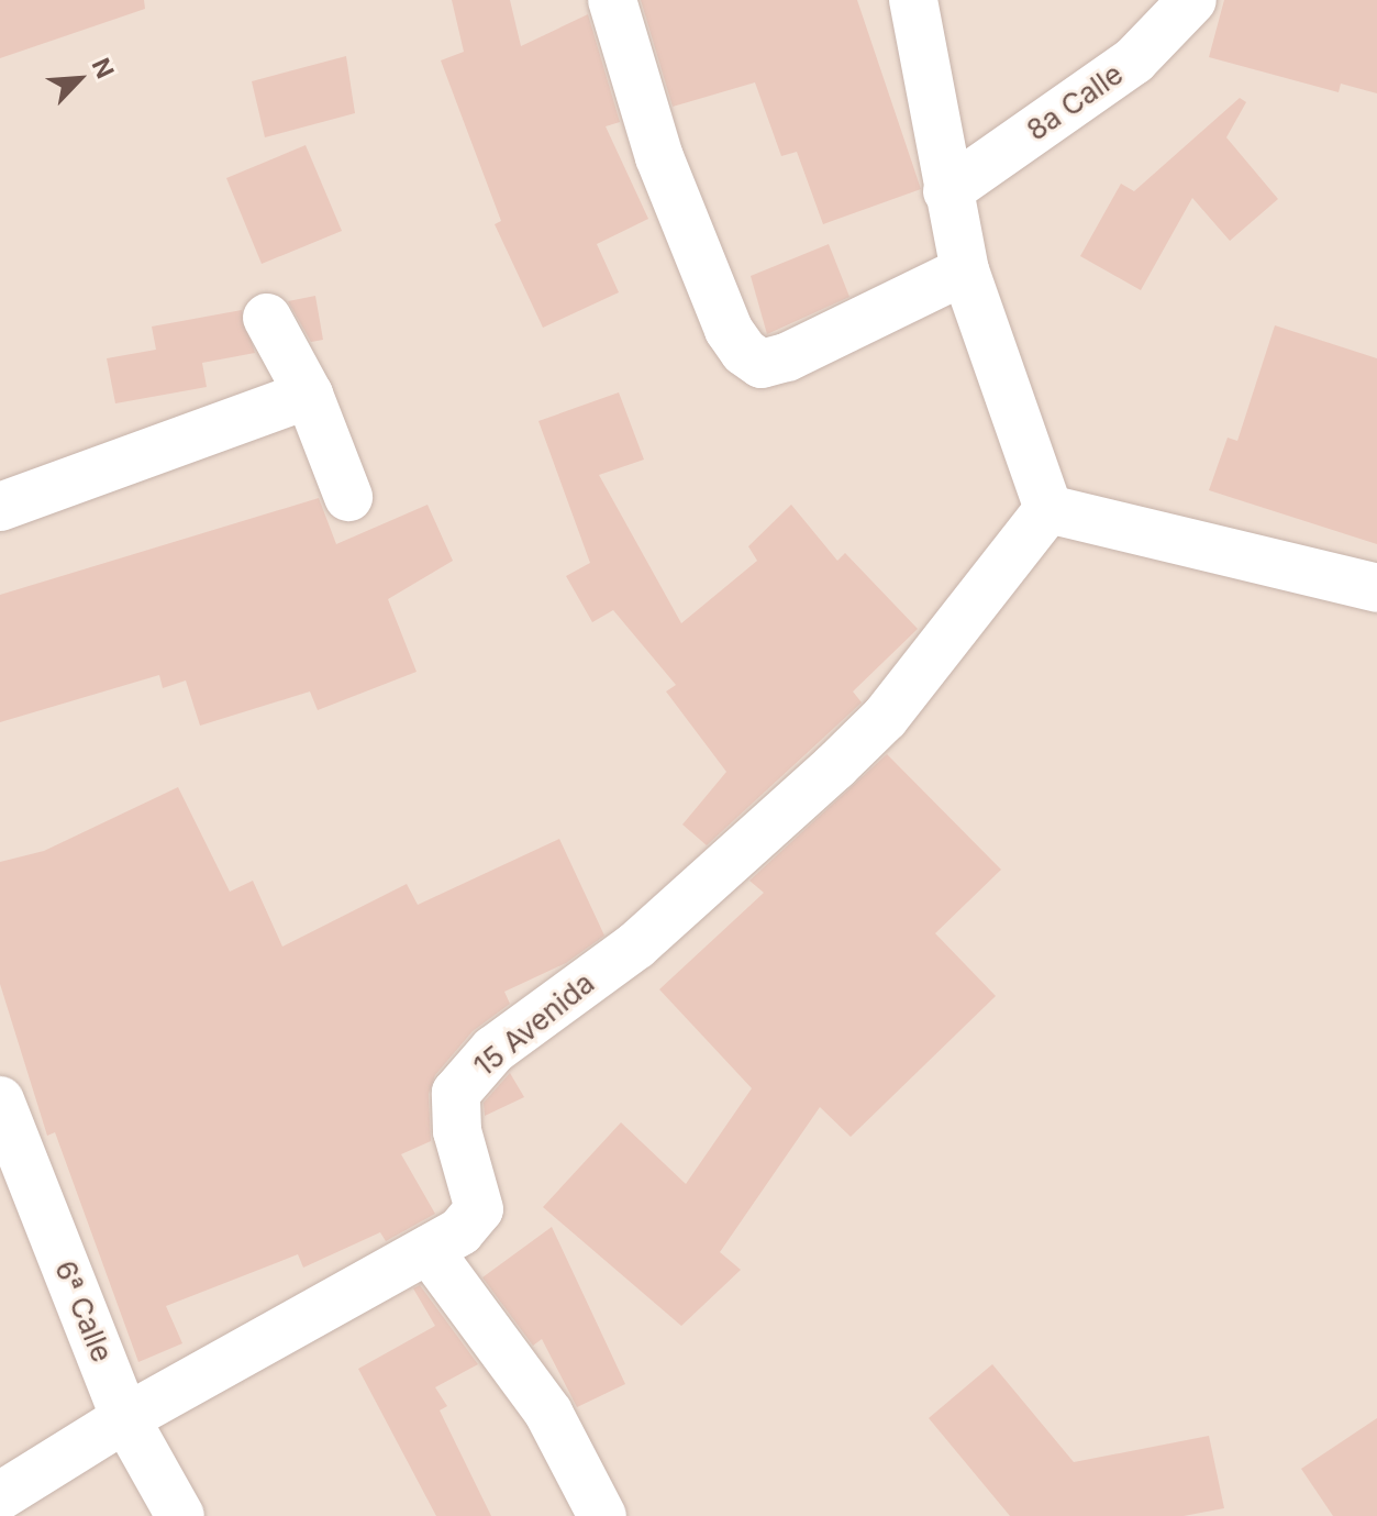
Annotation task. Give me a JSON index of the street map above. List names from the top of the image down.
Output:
{
  "streets": {
    "street": ["8a Calle", "15 Avenida", "6ª Calle"]
  },
  "crossings": [
    ["15 Avenida", "6ª Calle"]
  ],
  "north": "top right"
}
